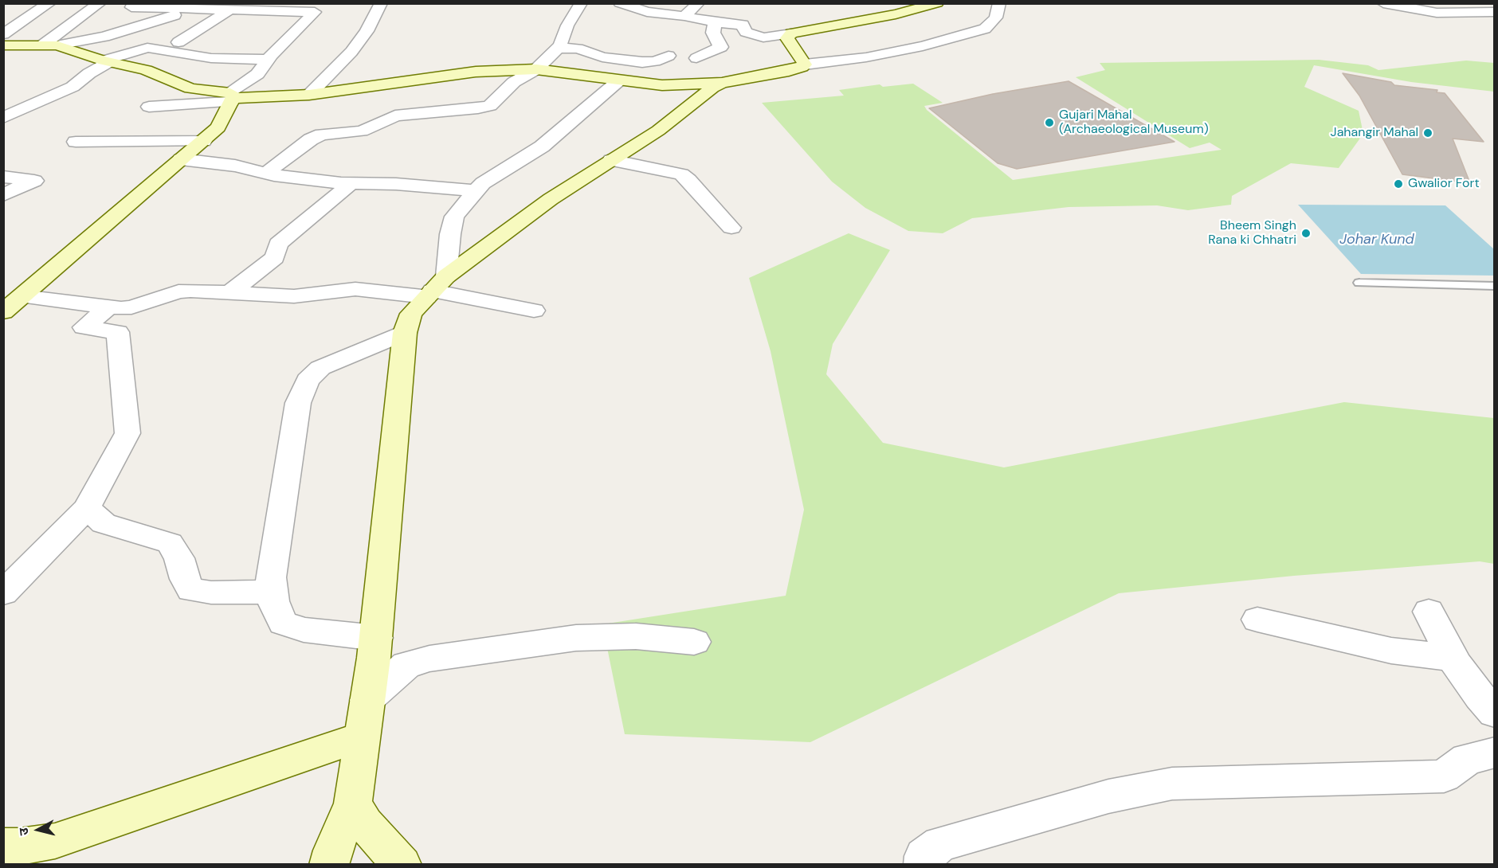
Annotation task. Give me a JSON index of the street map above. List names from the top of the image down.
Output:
{
  "water": ["Johar Kund"],
  "places": [
    "Gujari Mahal (Archaeological Museum)",
    "Jahangir Mahal",
    "Gwalior Fort",
    "Bheem Singh Rana ki Chhatri"
  ],
  "north": "left"
}
